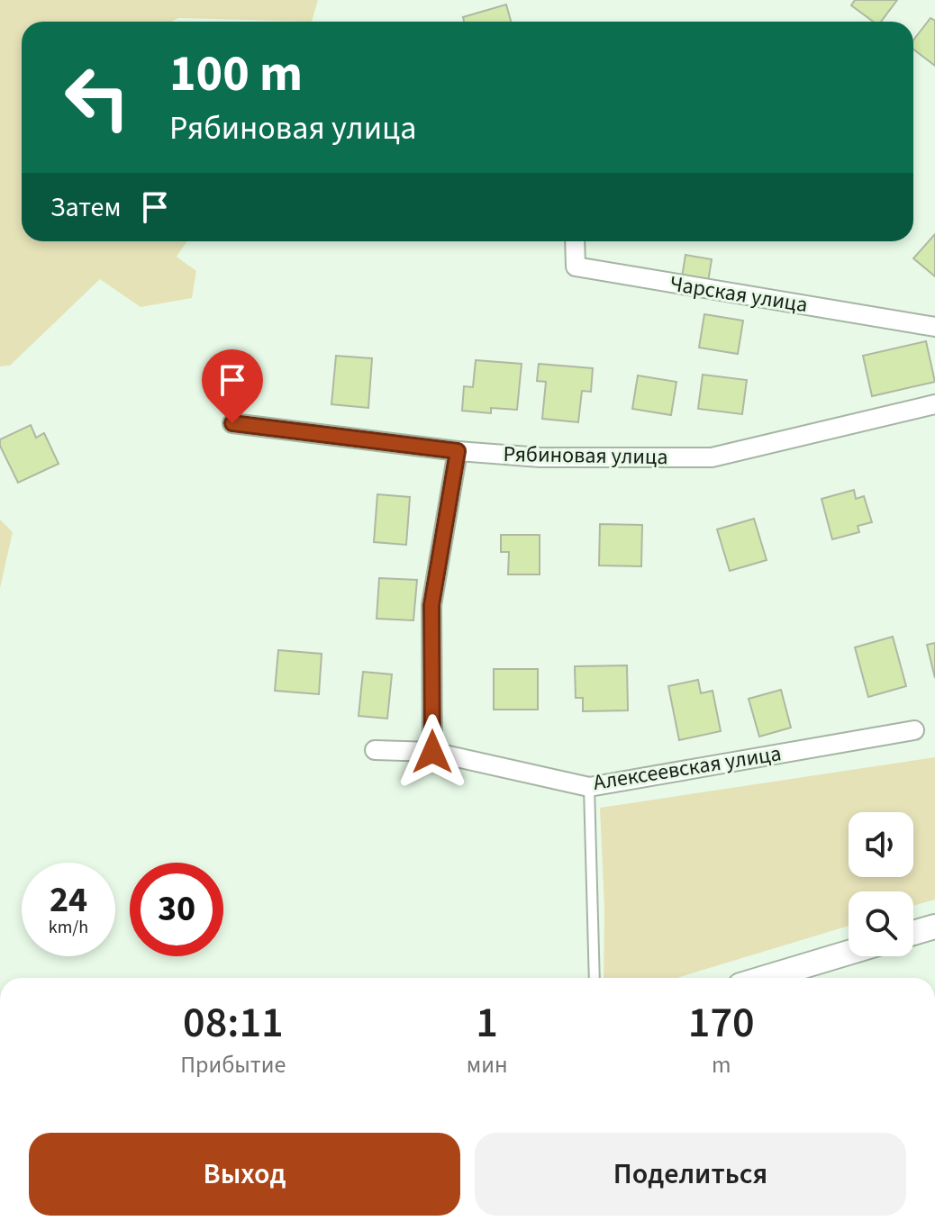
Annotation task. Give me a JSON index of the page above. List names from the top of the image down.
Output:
{
  "streets": {
    "street": ["Чарская улица", "Рябиновая улица", "Алексеевская улица"]
  },
  "page": {
    "turn": ["100 m", "Рябиновая улица"],
    "then": "Затем",
    "speed": "24 km/h",
    "limit": "30",
    "eta": [
      "08:11",
      "Прибытие",
      "1",
      "мин",
      "170",
      "m"
    ],
    "buttons": ["Выход", "Поделиться"]
  }
}
